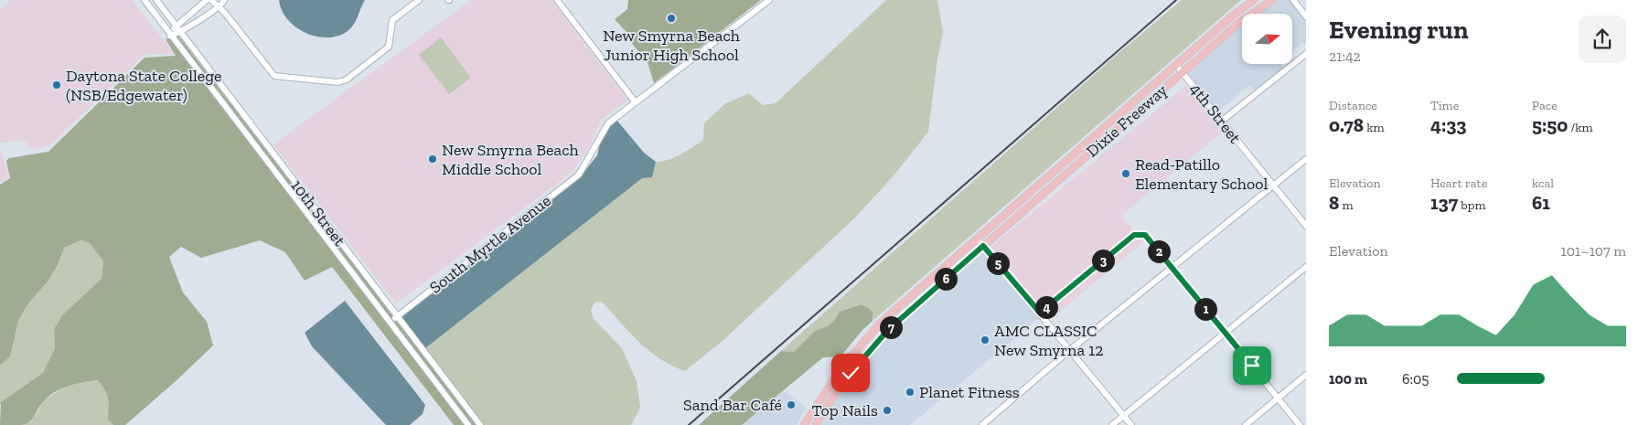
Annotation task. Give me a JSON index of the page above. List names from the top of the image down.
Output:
{
  "streets": {
    "main road": ["Dixie Freeway"],
    "street": ["4th Street", "10th Street", "South Myrtle Avenue"]
  },
  "crossings": [
    ["4th Street", "Dixie Freeway"],
    ["10th Street", "South Myrtle Avenue"]
  ],
  "places": [
    "New Smyrna Beach Junior High School",
    "Daytona State College (NSB/Edgewater)",
    "New Smyrna Beach Middle School",
    "Read-Patillo Elementary School",
    "AMC CLASSIC New Smyrna 12",
    "Planet Fitness",
    "Sand Bar Café",
    "Top Nails"
  ],
  "north": "right",
  "page": {
    "heading": ["Evening run", "21:42"],
    "stats": [
      ["Distance", "0.78 km"],
      ["Time", "4:33"],
      ["Pace", "5:50 /km"],
      ["Elevation", "8 m"],
      ["Heart rate", "137 bpm"],
      ["kcal", "61"]
    ],
    "chart": ["Elevation", "101–107 m"],
    "pins": [
      "2",
      "3",
      "5",
      "6",
      "4",
      "1",
      "7"
    ],
    "list": [
      {
        "name": "100 m",
        "note": "6:05"
      }
    ]
  }
}
